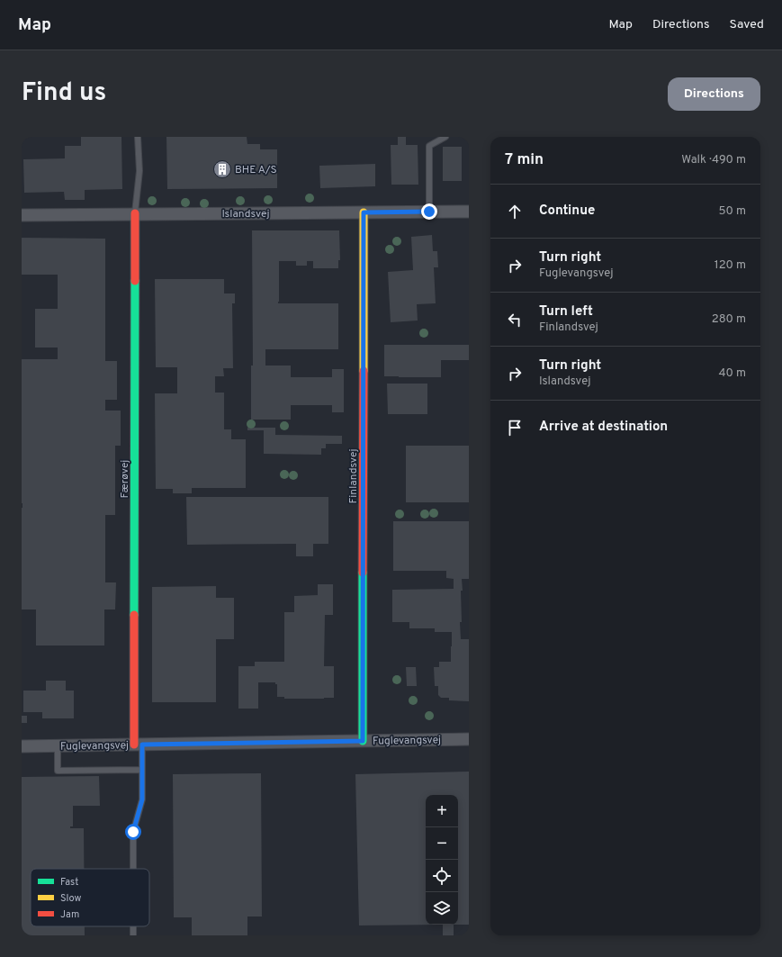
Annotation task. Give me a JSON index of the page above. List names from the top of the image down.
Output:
{
  "streets": {
    "street": [
      "Islandsvej",
      "Finlandsvej",
      "Færøvej",
      "Fuglevangsvej"
    ]
  },
  "crossings": [
    ["Islandsvej", "Finlandsvej"],
    ["Islandsvej", "Færøvej"],
    ["Finlandsvej", "Fuglevangsvej"],
    ["Færøvej", "Fuglevangsvej"]
  ],
  "places": {
    "building": ["BHE A/S"]
  },
  "legend": ["Fast", "Slow", "Jam"],
  "page": {
    "header": "Map",
    "nav": ["Map", "Directions", "Saved"],
    "title": "Find us",
    "buttons": "Directions",
    "heading": ["7 min", "Walk · 490 m"],
    "list": [
      ["Continue", "50 m"],
      ["Turn right", "Fuglevangsvej", "120 m"],
      ["Turn left", "Finlandsvej", "280 m"],
      ["Turn right", "Islandsvej", "40 m"],
      "Arrive at destination"
    ],
    "map_buttons": ["+", "−"]
  }
}
